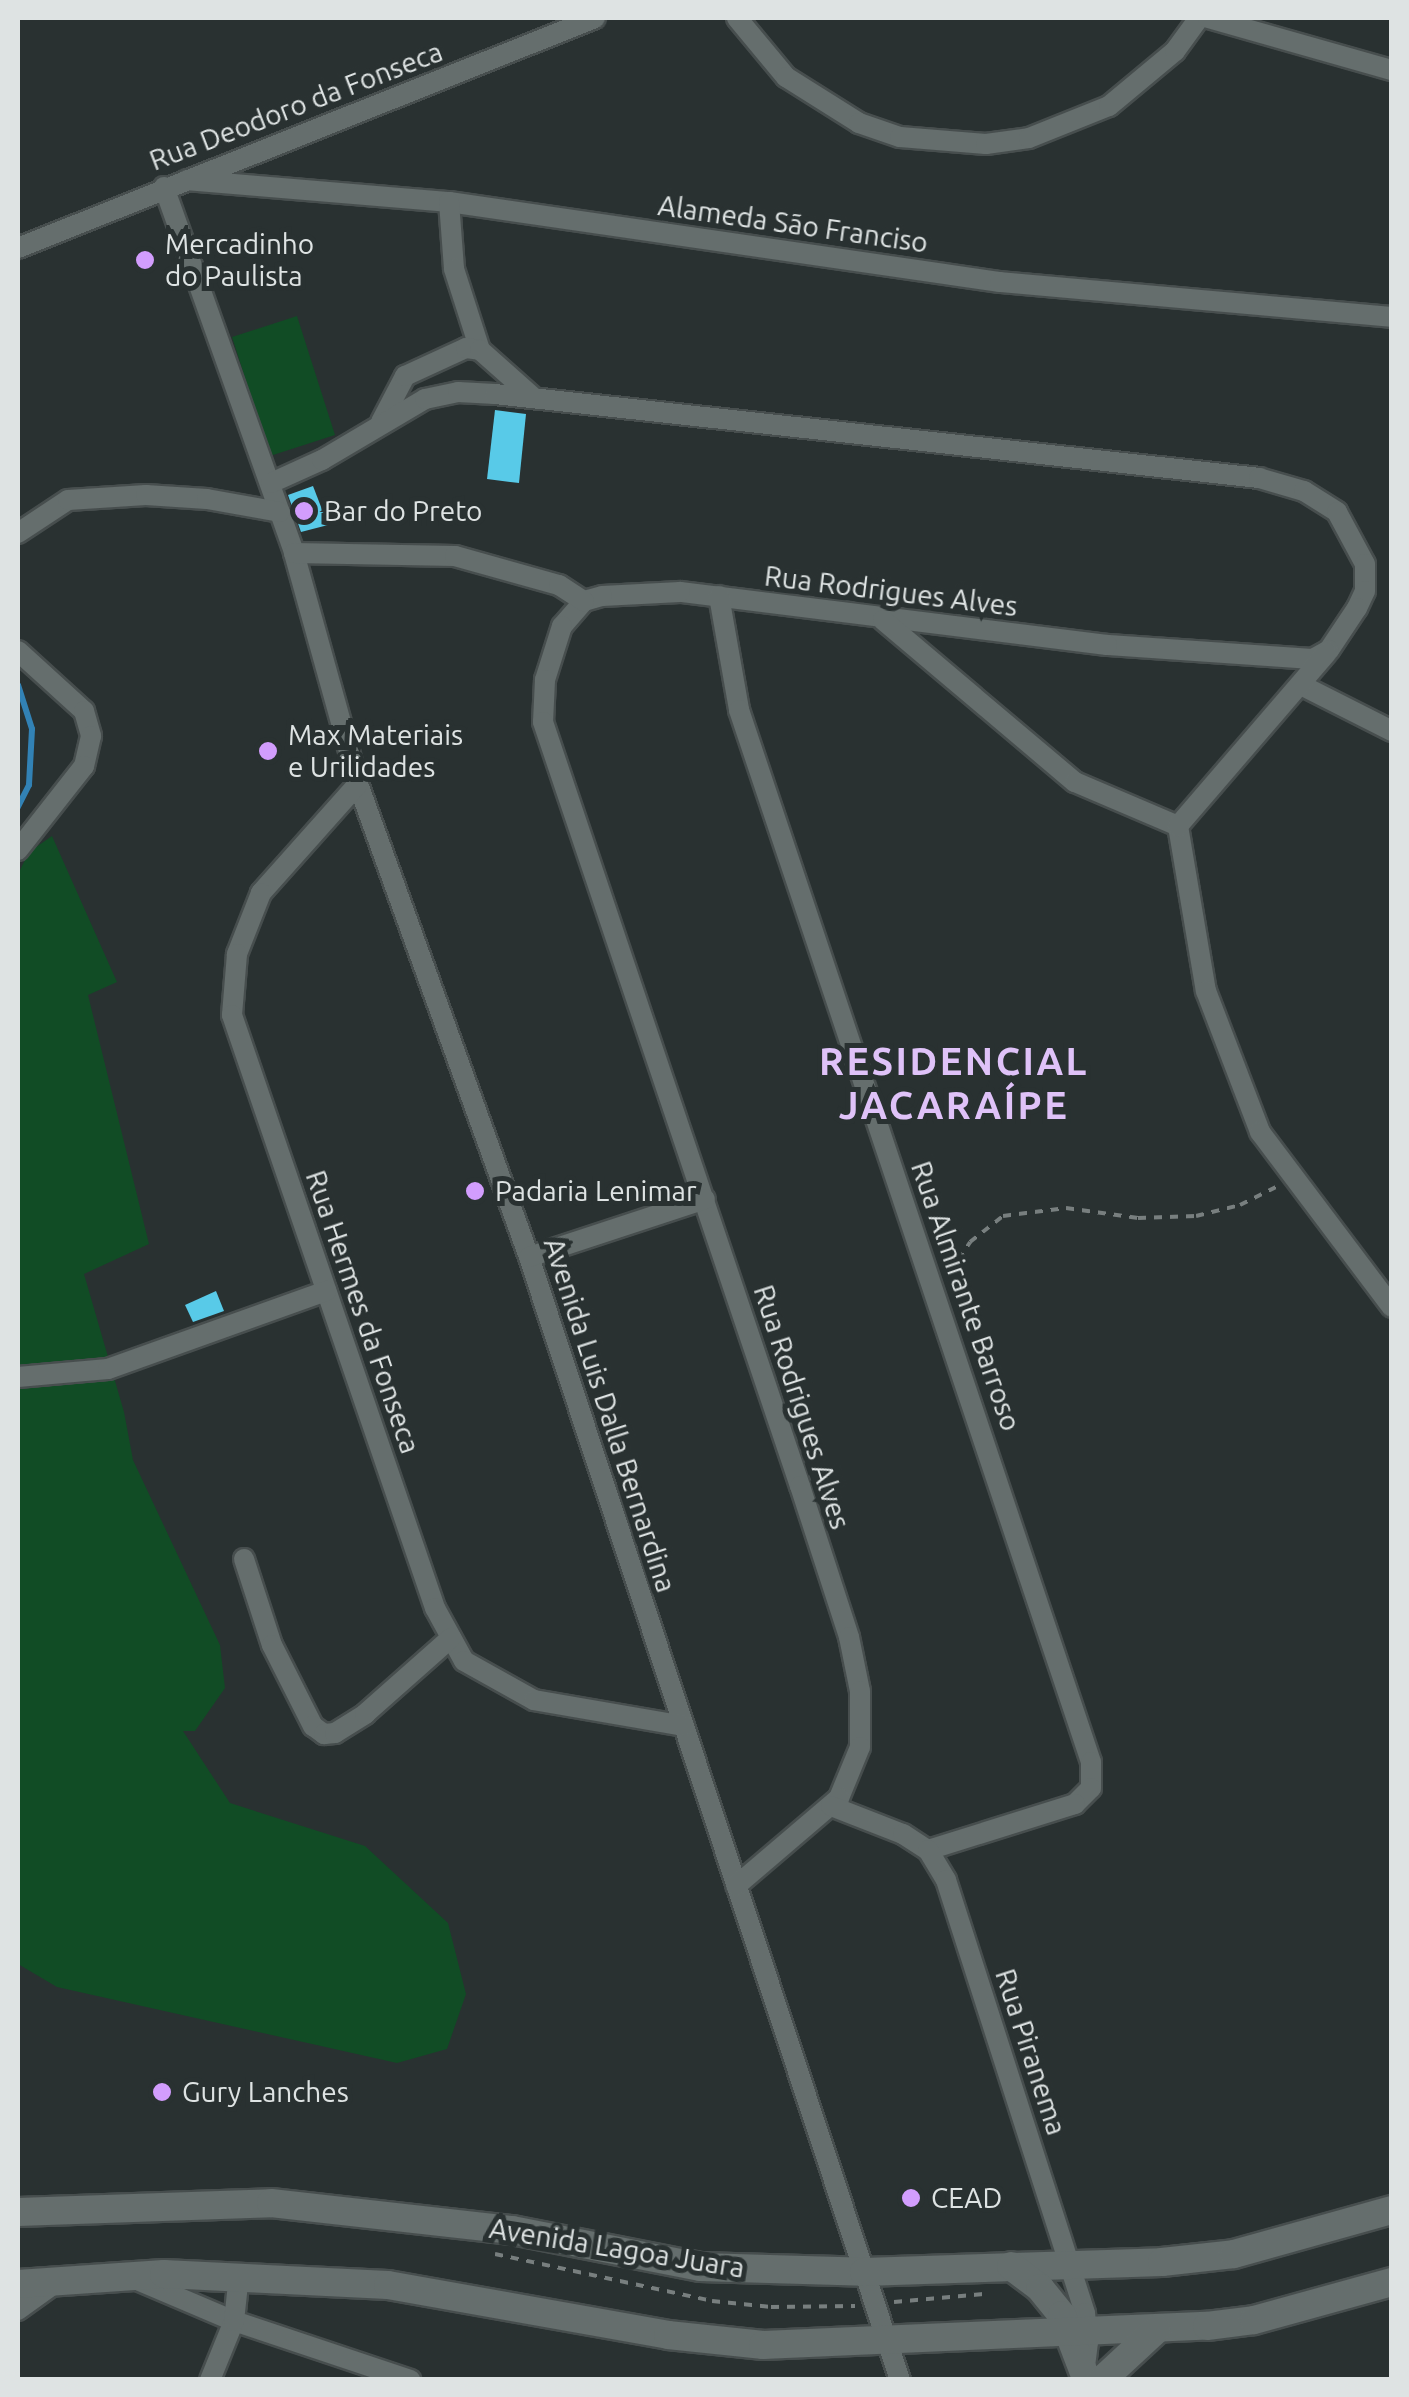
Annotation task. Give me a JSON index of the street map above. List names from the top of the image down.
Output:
{
  "streets": {
    "main road": ["Avenida Lagoa Juara"],
    "street": [
      "Rua Deodoro da Fonseca",
      "Alameda São Franciso",
      "Rua Rodrigues Alves",
      "Rua Almirante Barroso",
      "Rua Hermes da Fonseca",
      "Avenida Luis Dalla Bernardina",
      "Rua Piranema"
    ]
  },
  "crossings": [
    ["Rua Deodoro da Fonseca", "Alameda São Franciso"],
    ["Rua Deodoro da Fonseca", "Avenida Luis Dalla Bernardina"],
    ["Rua Rodrigues Alves", "Rua Almirante Barroso"],
    ["Rua Rodrigues Alves", "Avenida Luis Dalla Bernardina"],
    ["Rua Almirante Barroso", "Rua Piranema"],
    ["Rua Hermes da Fonseca", "Avenida Luis Dalla Bernardina"],
    ["Avenida Luis Dalla Bernardina", "Avenida Lagoa Juara"],
    ["Rua Piranema", "Avenida Lagoa Juara"]
  ],
  "districts": ["RESIDENCIAL JACARAÍPE"],
  "places": [
    "Mercadinho do Paulista",
    "Bar do Preto",
    "Max Materiais e Urilidades",
    "Padaria Lenimar",
    "Gury Lanches",
    "CEAD"
  ]
}
